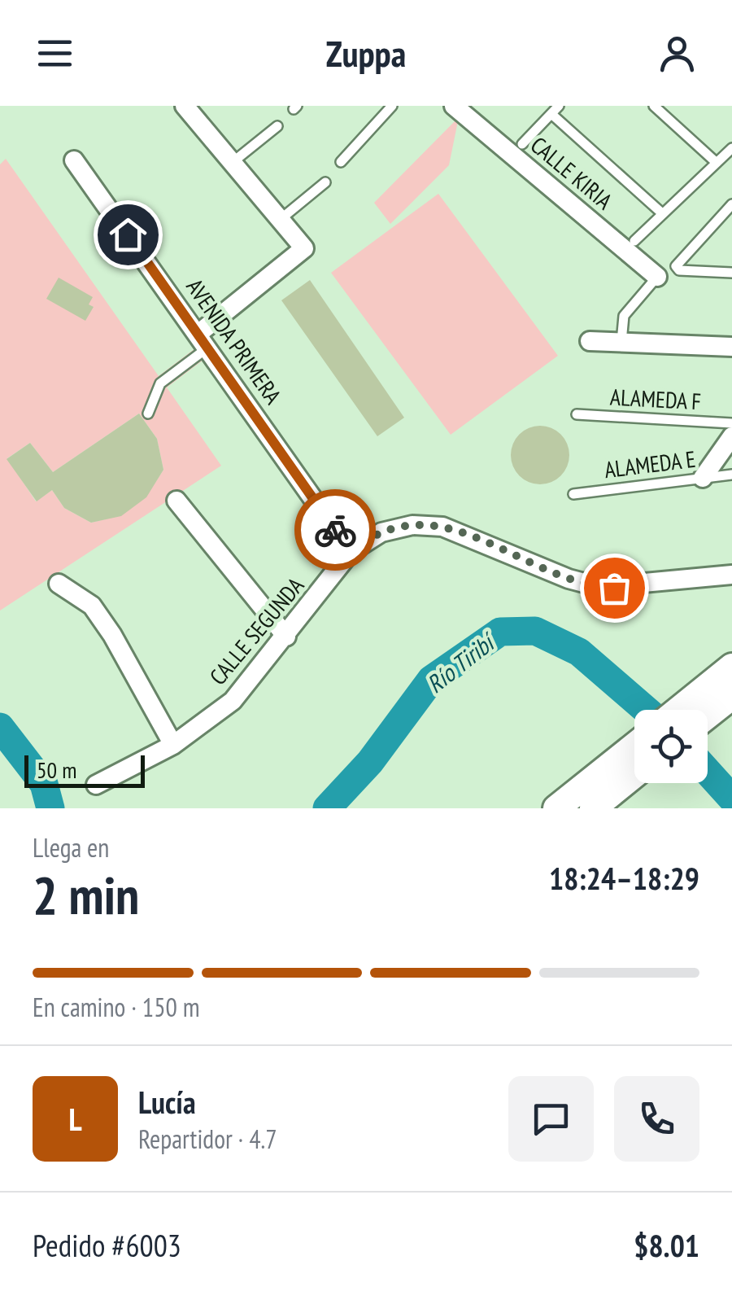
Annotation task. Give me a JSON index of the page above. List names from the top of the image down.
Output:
{
  "streets": {
    "street": ["CALLE KIRIA", "AVENIDA PRIMERA", "CALLE SEGUNDA"],
    "lane": ["ALAMEDA F", "ALAMEDA E"]
  },
  "crossings": [
    ["AVENIDA PRIMERA", "CALLE SEGUNDA"]
  ],
  "water": ["Río Tiribí"],
  "scale_bar": "50 m",
  "page": {
    "header": "Zuppa",
    "scale": "50 m",
    "heading": ["2 min", "Llega en", "18:24–18:29"],
    "panel": [
      "Lucía",
      "Repartidor · 4.7",
      "Pedido #6003",
      "$8.01"
    ],
    "bar": "En camino · 150 m",
    "round": "L"
  }
}
